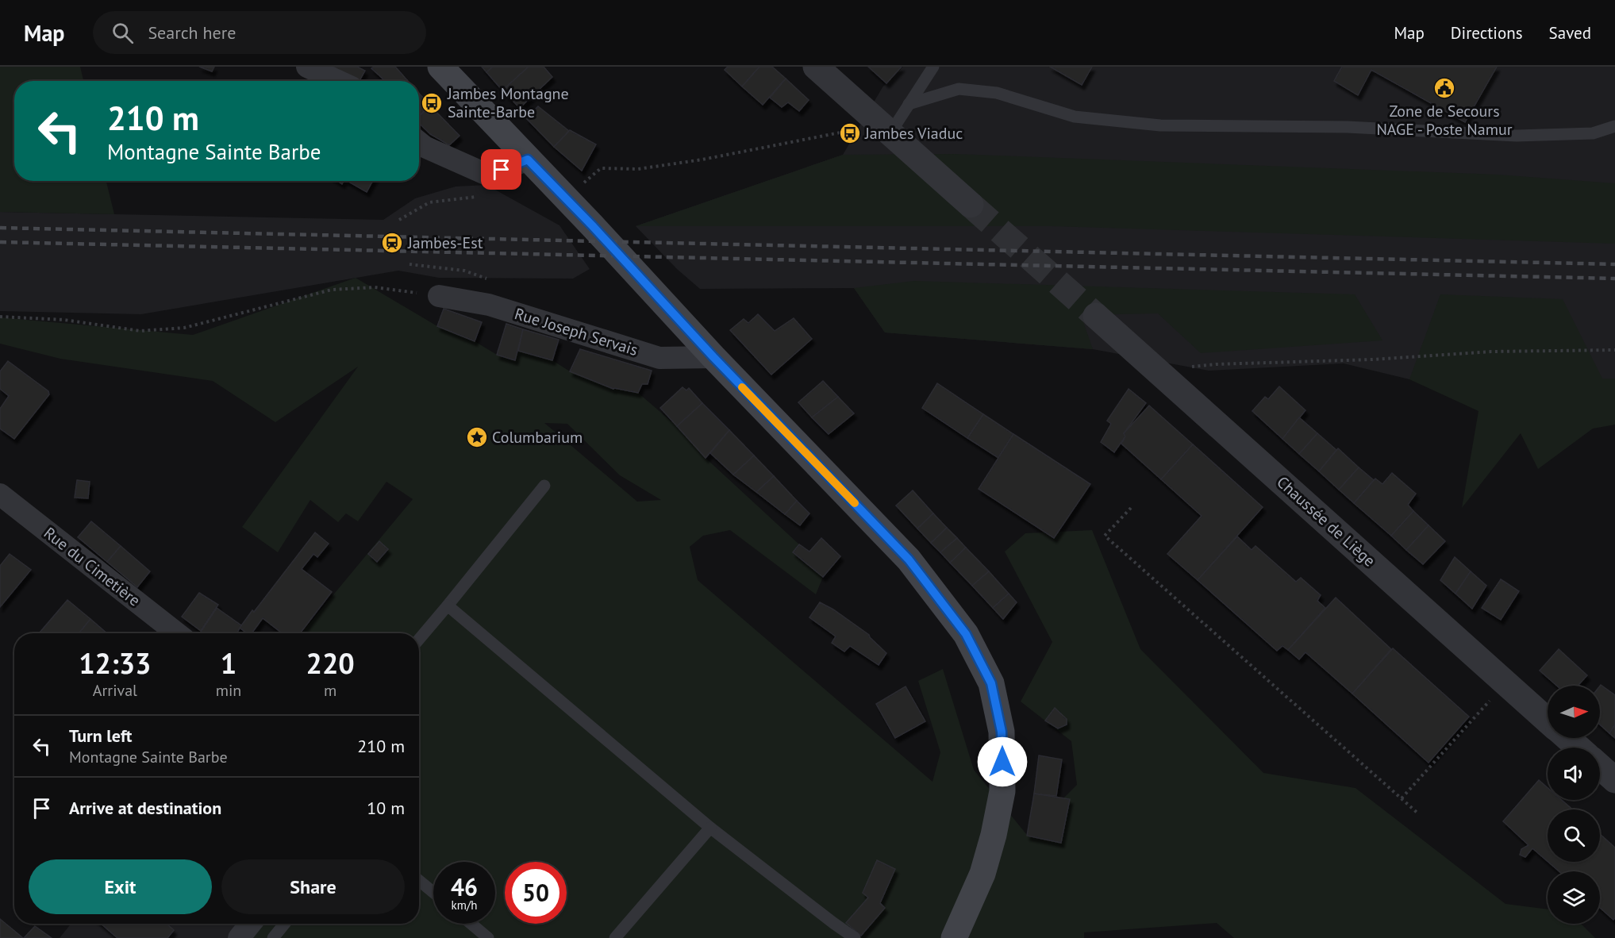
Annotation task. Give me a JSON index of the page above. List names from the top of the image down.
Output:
{
  "streets": {
    "street": ["Rue Joseph Servais", "Chaussée de Liège", "Rue du Cimetière"]
  },
  "places": {
    "public building": ["Zone de Secours NAGE - Poste Namur"],
    "bus stop": ["Jambes Montagne Sainte-Barbe", "Jambes Viaduc"],
    "station": ["Jambes-Est"],
    "place": ["Columbarium"]
  },
  "north": "right",
  "page": {
    "header": "Map",
    "search": "Search here",
    "nav": ["Map", "Directions", "Saved"],
    "turn": ["210 m", "Montagne Sainte Barbe"],
    "eta": [
      "12:33",
      "Arrival",
      "1",
      "min",
      "220",
      "m"
    ],
    "list": [
      {
        "name": "Turn left",
        "note": "Montagne Sainte Barbe",
        "value": "210 m"
      },
      {
        "name": "Arrive at destination",
        "value": "10 m"
      }
    ],
    "buttons": ["Exit", "Share"],
    "speed": "46 km/h",
    "limit": "50"
  }
}
